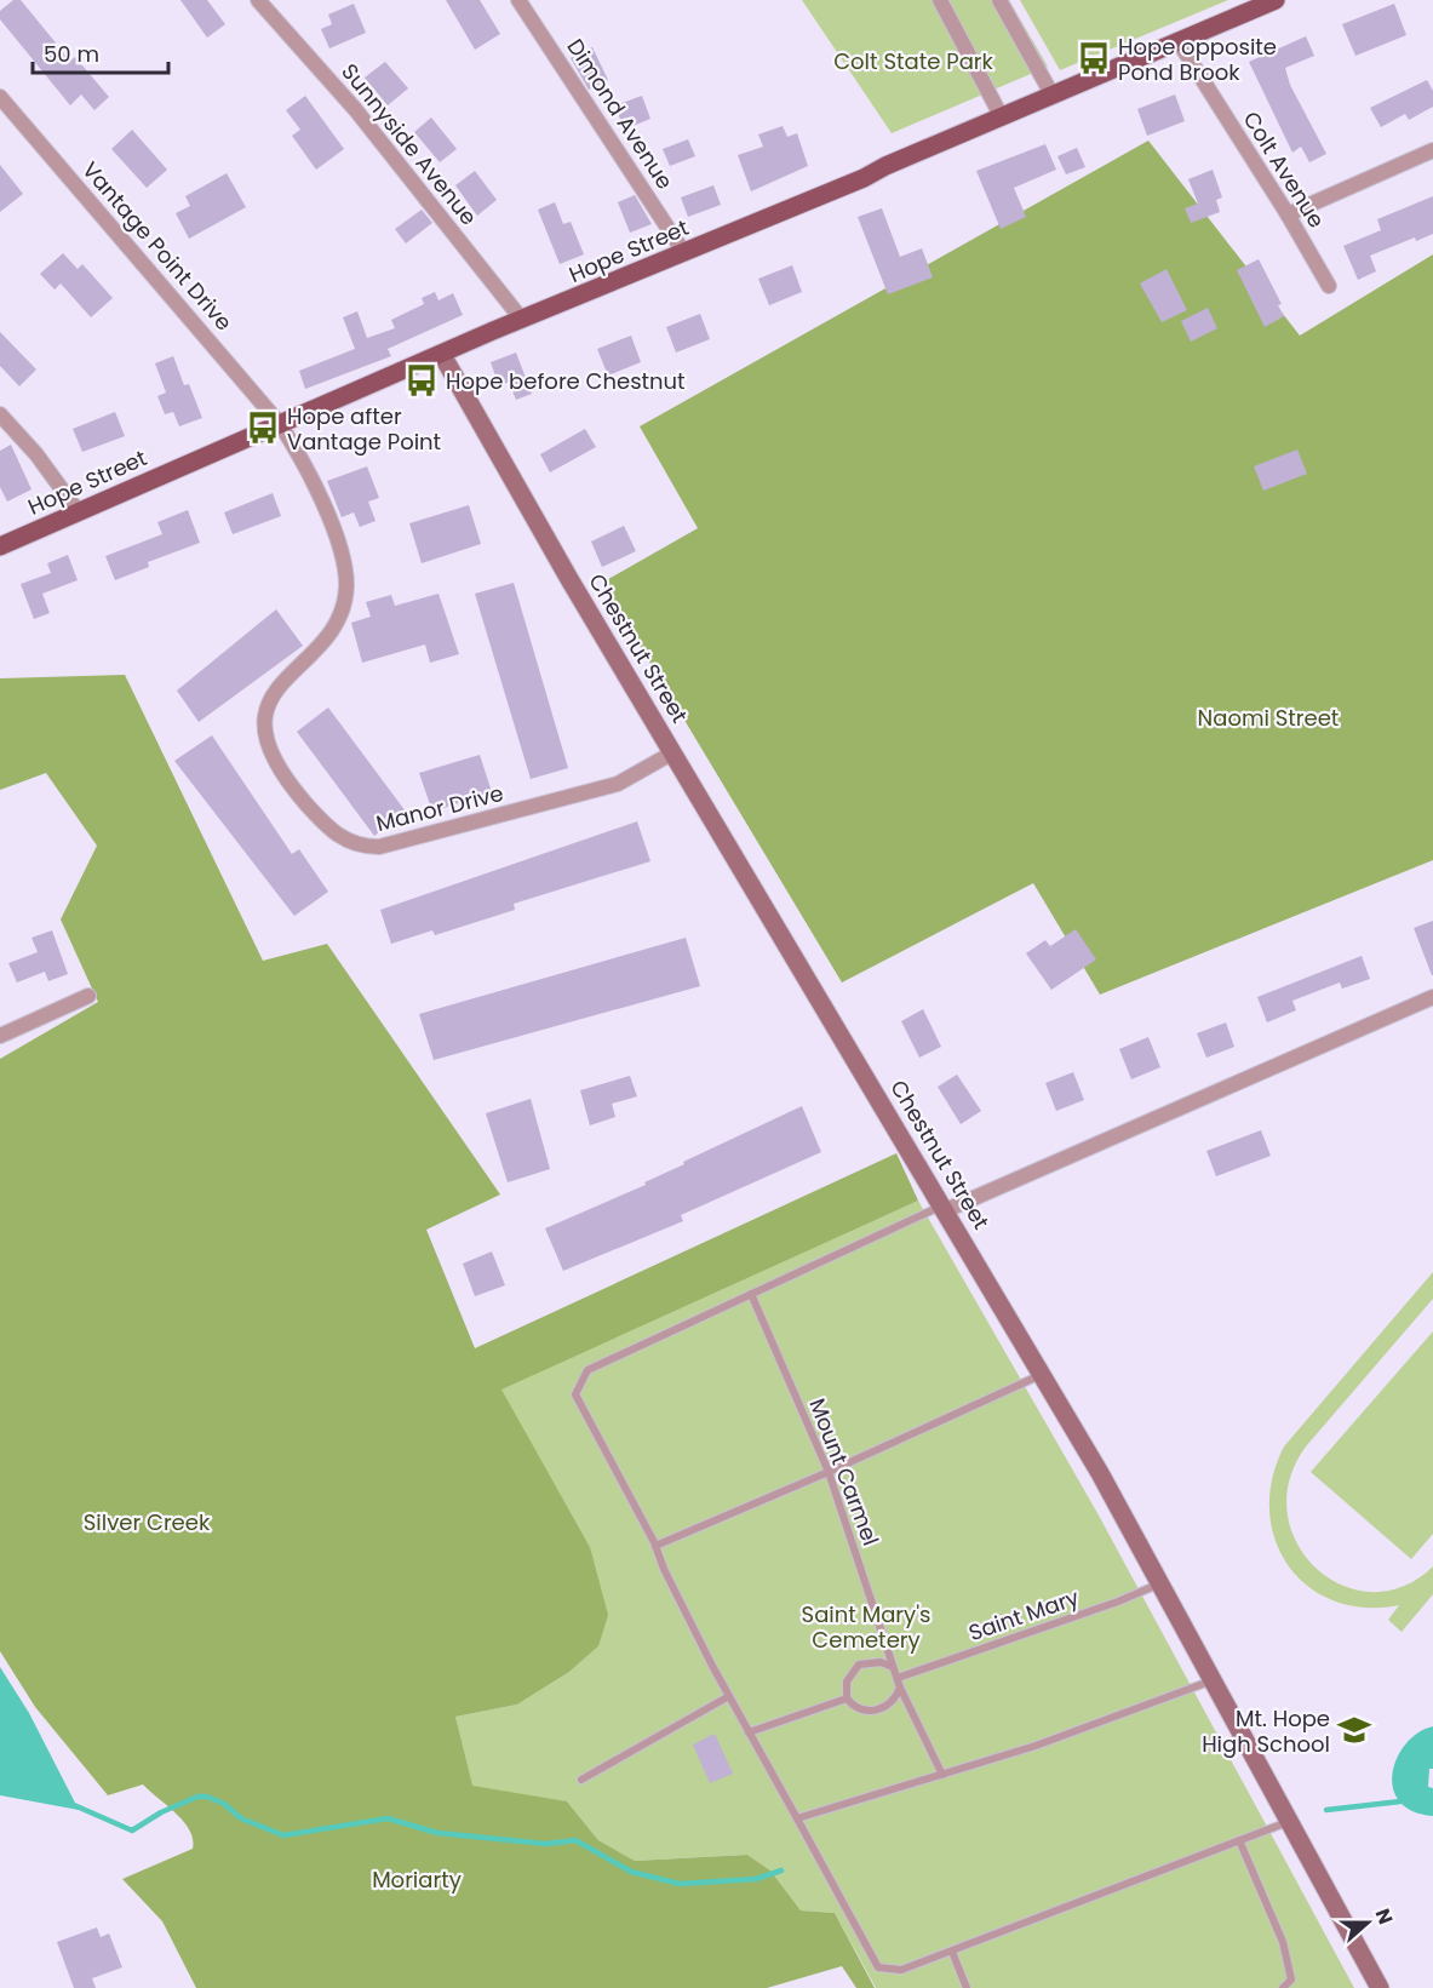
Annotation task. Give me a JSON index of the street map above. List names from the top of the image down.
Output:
{
  "streets": {
    "main road": ["Hope Street"],
    "street": [
      "Dimond Avenue",
      "Sunnyside Avenue",
      "Colt Avenue",
      "Vantage Point Drive",
      "Chestnut Street",
      "Manor Drive"
    ],
    "lane": ["Mount Carmel", "Saint Mary"]
  },
  "crossings": [
    ["Dimond Avenue", "Hope Street"],
    ["Sunnyside Avenue", "Hope Street"],
    ["Colt Avenue", "Hope Street"],
    ["Vantage Point Drive", "Hope Street"],
    ["Vantage Point Drive", "Manor Drive"],
    ["Hope Street", "Chestnut Street"],
    ["Hope Street", "Manor Drive"],
    ["Chestnut Street", "Manor Drive"],
    ["Chestnut Street", "Saint Mary"],
    ["Mount Carmel", "Saint Mary"]
  ],
  "parks": [
    "Colt State Park",
    "Naomi Street",
    "Silver Creek",
    "Saint Mary's Cemetery",
    "Moriarty"
  ],
  "places": {
    "bus stop": ["Hope opposite Pond Brook", "Hope before Chestnut", "Hope after Vantage Point"],
    "school or university": ["Mt. Hope High School"]
  },
  "scale_bar": "50 m",
  "north": "right"
}
